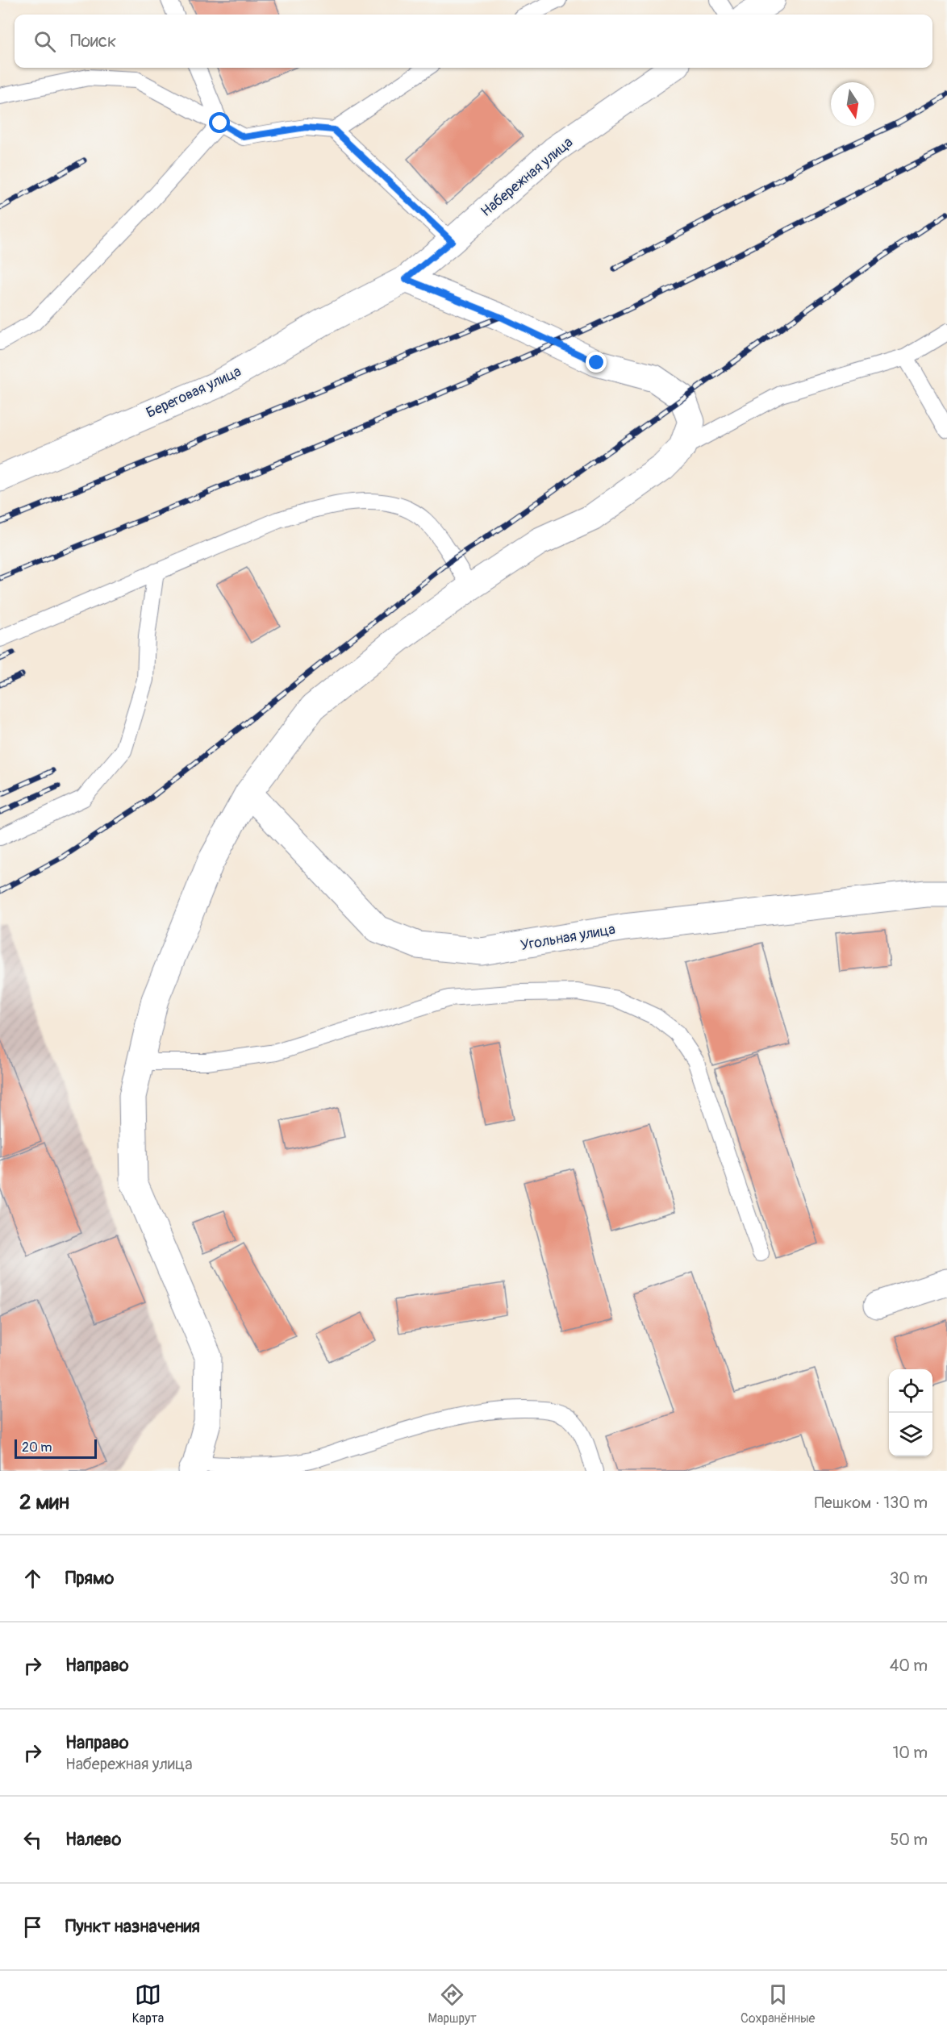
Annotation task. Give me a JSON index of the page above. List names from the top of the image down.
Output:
{
  "streets": {
    "street": ["Набережная улица", "Береговая улица", "Угольная улица"]
  },
  "crossings": [
    ["Набережная улица", "Береговая улица"]
  ],
  "scale_bar": "20 m",
  "north": "bottom",
  "page": {
    "search": "Поиск",
    "scale": "20 m",
    "heading": ["2 мин", "Пешком · 130 m"],
    "list": [
      ["Прямо", "30 m"],
      ["Направо", "40 m"],
      ["Направо", "Набережная улица", "10 m"],
      ["Налево", "50 m"],
      "Пункт назначения"
    ],
    "nav": ["Карта", "Маршрут", "Сохранённые"]
  }
}
